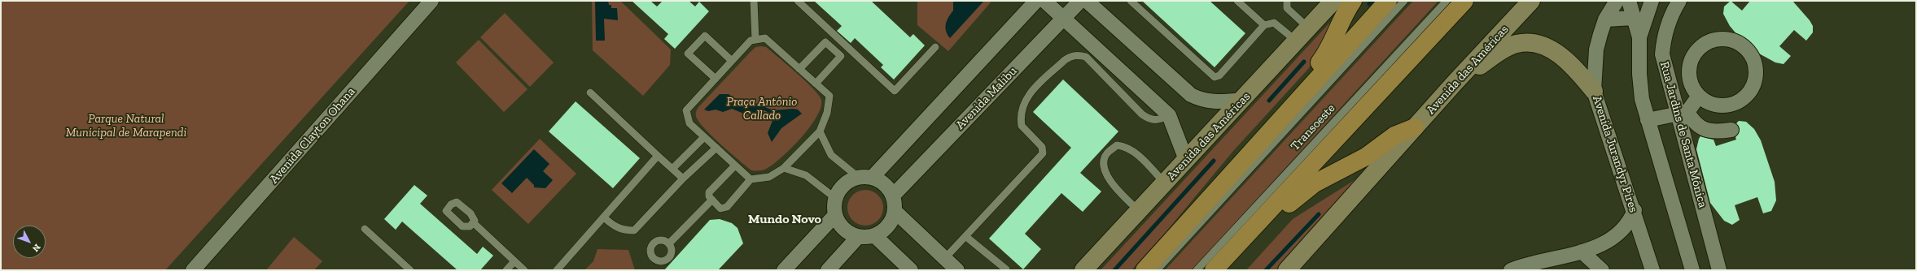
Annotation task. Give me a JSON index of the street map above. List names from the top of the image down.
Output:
{
  "streets": {
    "main road": ["Avenida das Américas"],
    "street": [
      "Avenida Malibu",
      "Rua Jardins de Santa Mônica",
      "Avenida Clayton Ohana",
      "Avenida Jurandyr Pires"
    ],
    "lane": ["Transoeste"]
  },
  "districts": ["Mundo Novo"],
  "parks": ["Praça Antônio Callado", "Parque Natural Municipal de Marapendi"],
  "north": "bottom right"
}
